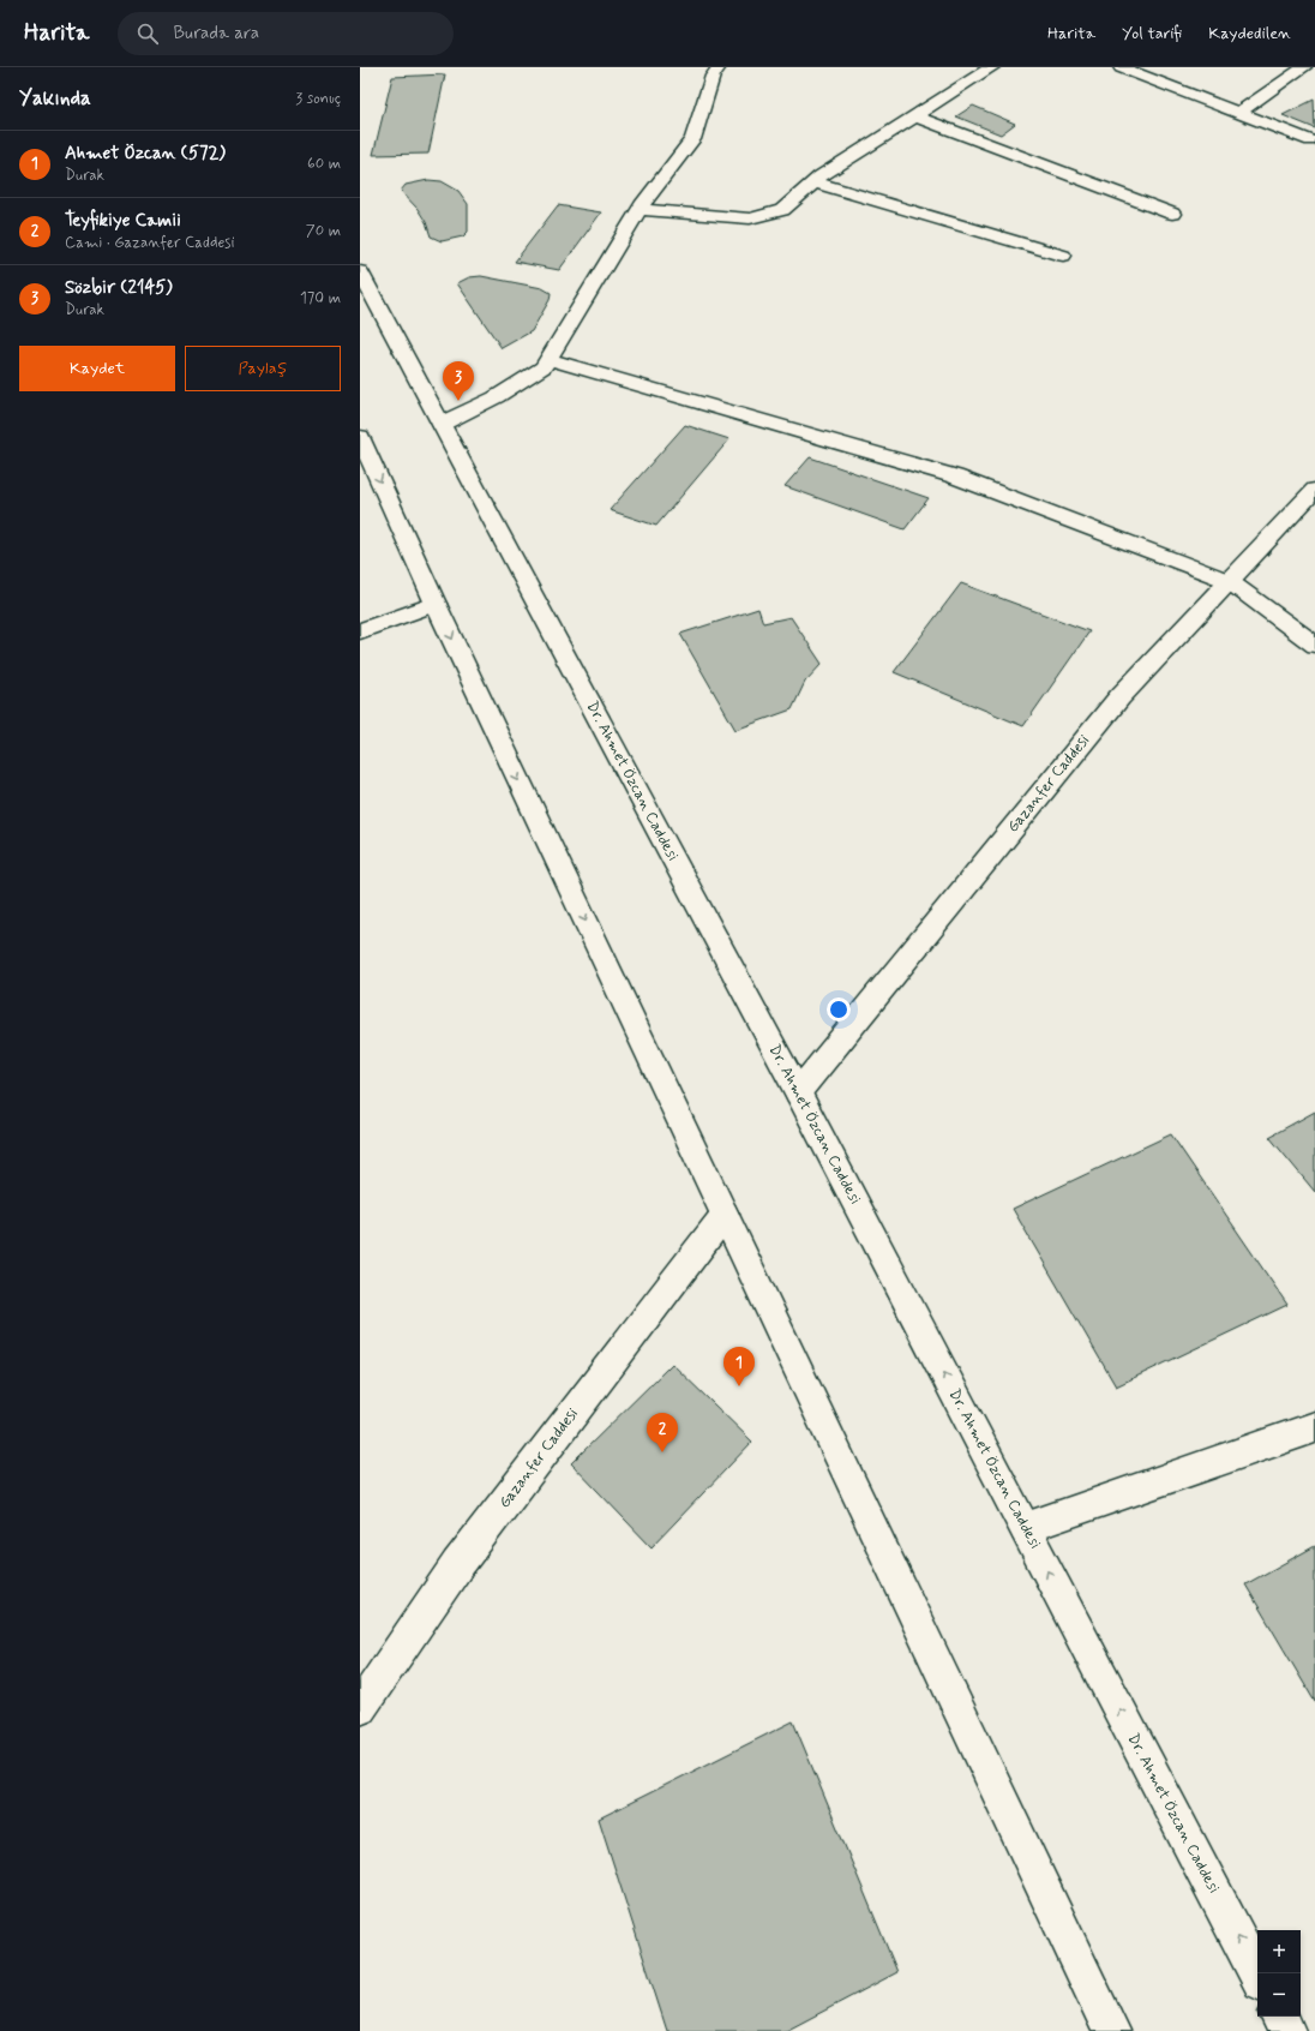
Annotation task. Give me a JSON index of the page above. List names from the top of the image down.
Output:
{
  "streets": {
    "street": ["Dr. Ahmet Özcan Caddesi", "Gazanfer Caddesi"]
  },
  "crossings": [
    ["Dr. Ahmet Özcan Caddesi", "Gazanfer Caddesi"]
  ],
  "page": {
    "header": "Harita",
    "search": "Burada ara",
    "nav": ["Harita", "Yol tarifi", "Kaydedilen"],
    "heading": ["Yakında", "3 sonuç"],
    "list": [
      {
        "mark": "1",
        "name": "Ahmet Özcan (572)",
        "note": "Durak",
        "value": "60 m"
      },
      {
        "mark": "2",
        "name": "Teyfikiye Camii",
        "note": "Cami · Gazanfer Caddesi",
        "value": "70 m"
      },
      {
        "mark": "3",
        "name": "Sözbir (2145)",
        "note": "Durak",
        "value": "170 m"
      }
    ],
    "buttons": ["Kaydet", "Paylaş"],
    "pins": ["3", "1", "2"],
    "map_buttons": ["+", "−"]
  }
}
